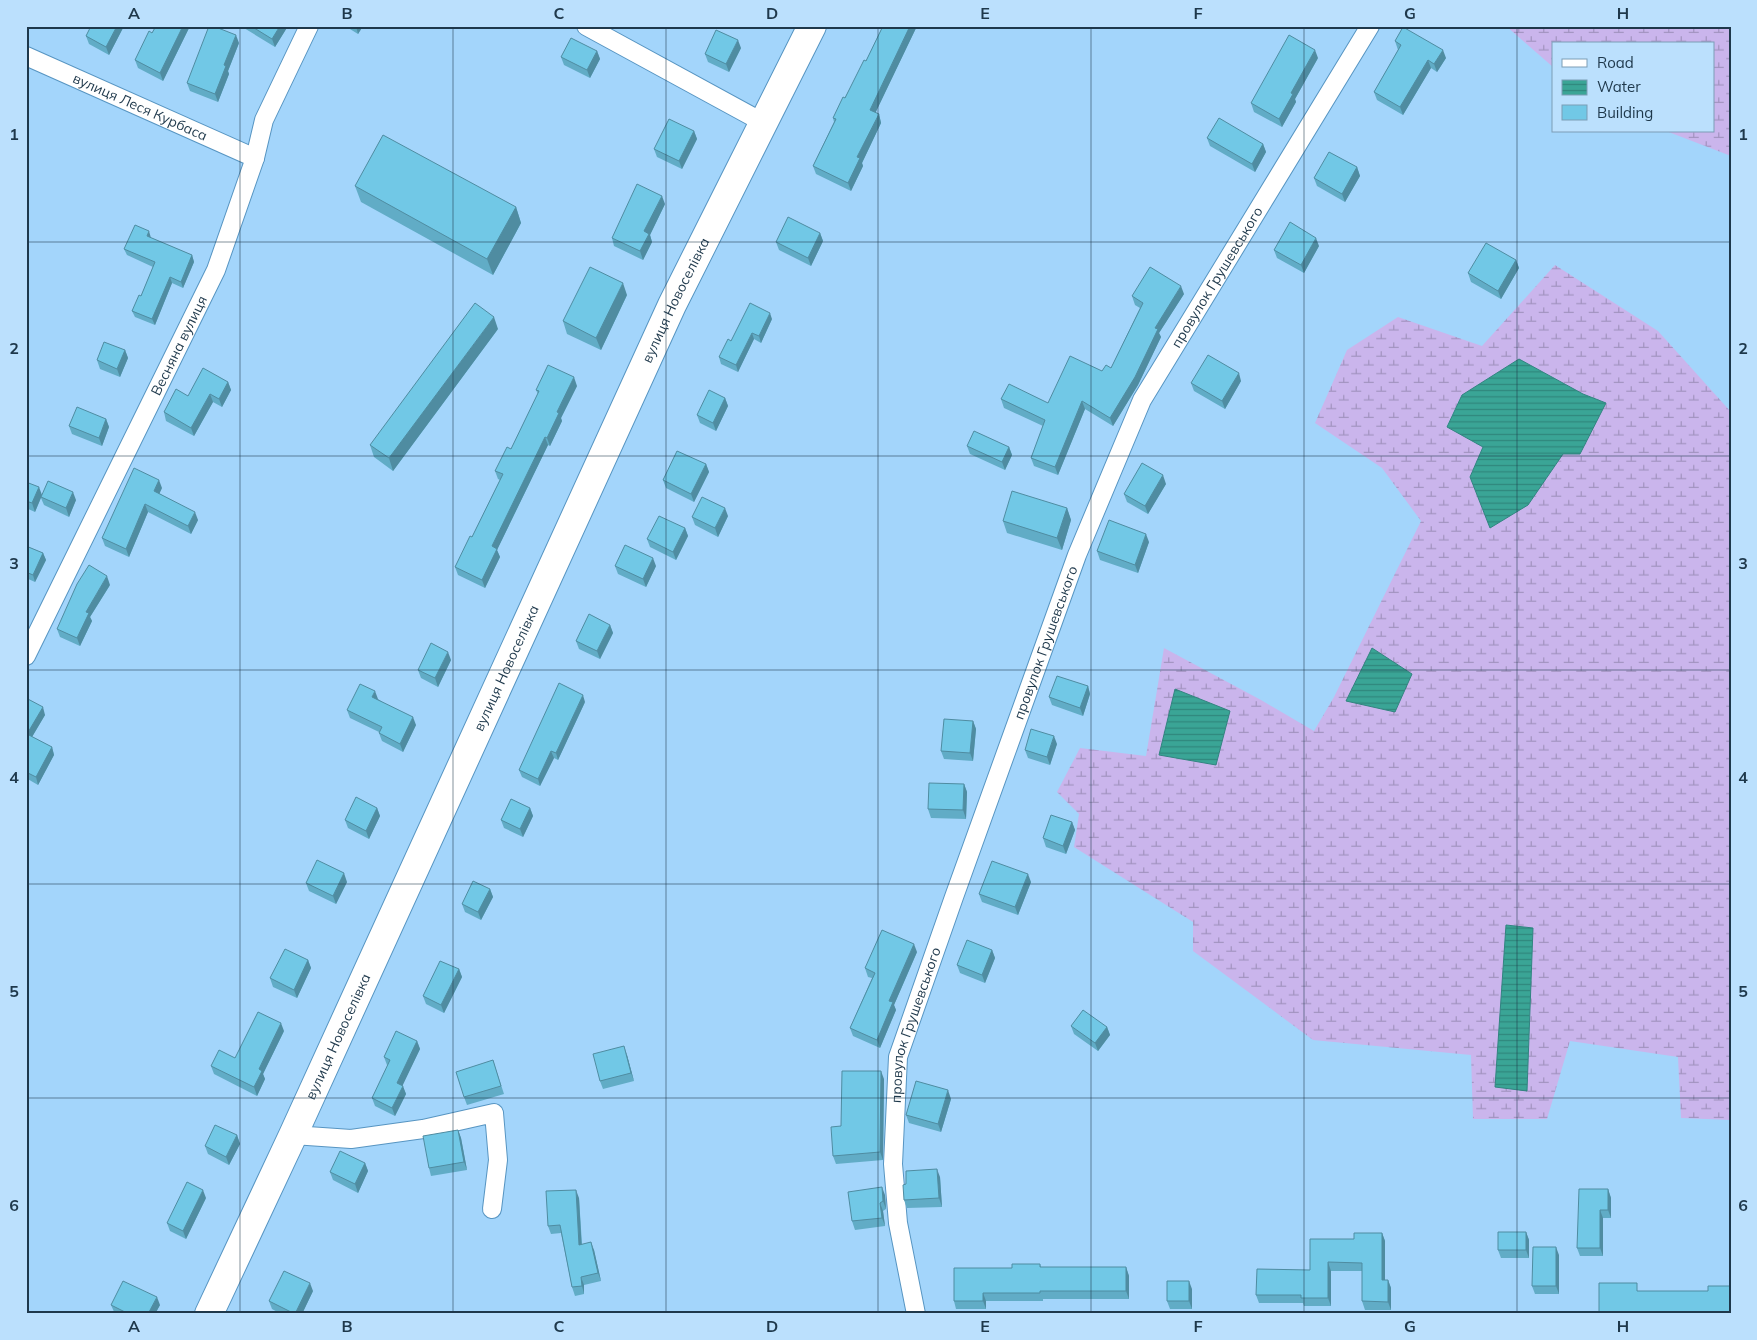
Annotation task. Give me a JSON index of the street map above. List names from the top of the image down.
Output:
{
  "streets": {
    "main road": ["вулиця Новоселівка"],
    "street": ["вулиця Леся Курбаса", "провулок Грушевського", "Весняна вулиця"]
  },
  "crossings": [
    ["вулиця Леся Курбаса", "Весняна вулиця"]
  ],
  "legend": ["Road", "Water", "Building"],
  "grid": {
    "columns": [
      "A",
      "B",
      "C",
      "D",
      "E",
      "F",
      "G",
      "H"
    ],
    "rows": [
      "1",
      "2",
      "3",
      "4",
      "5",
      "6"
    ]
  }
}
